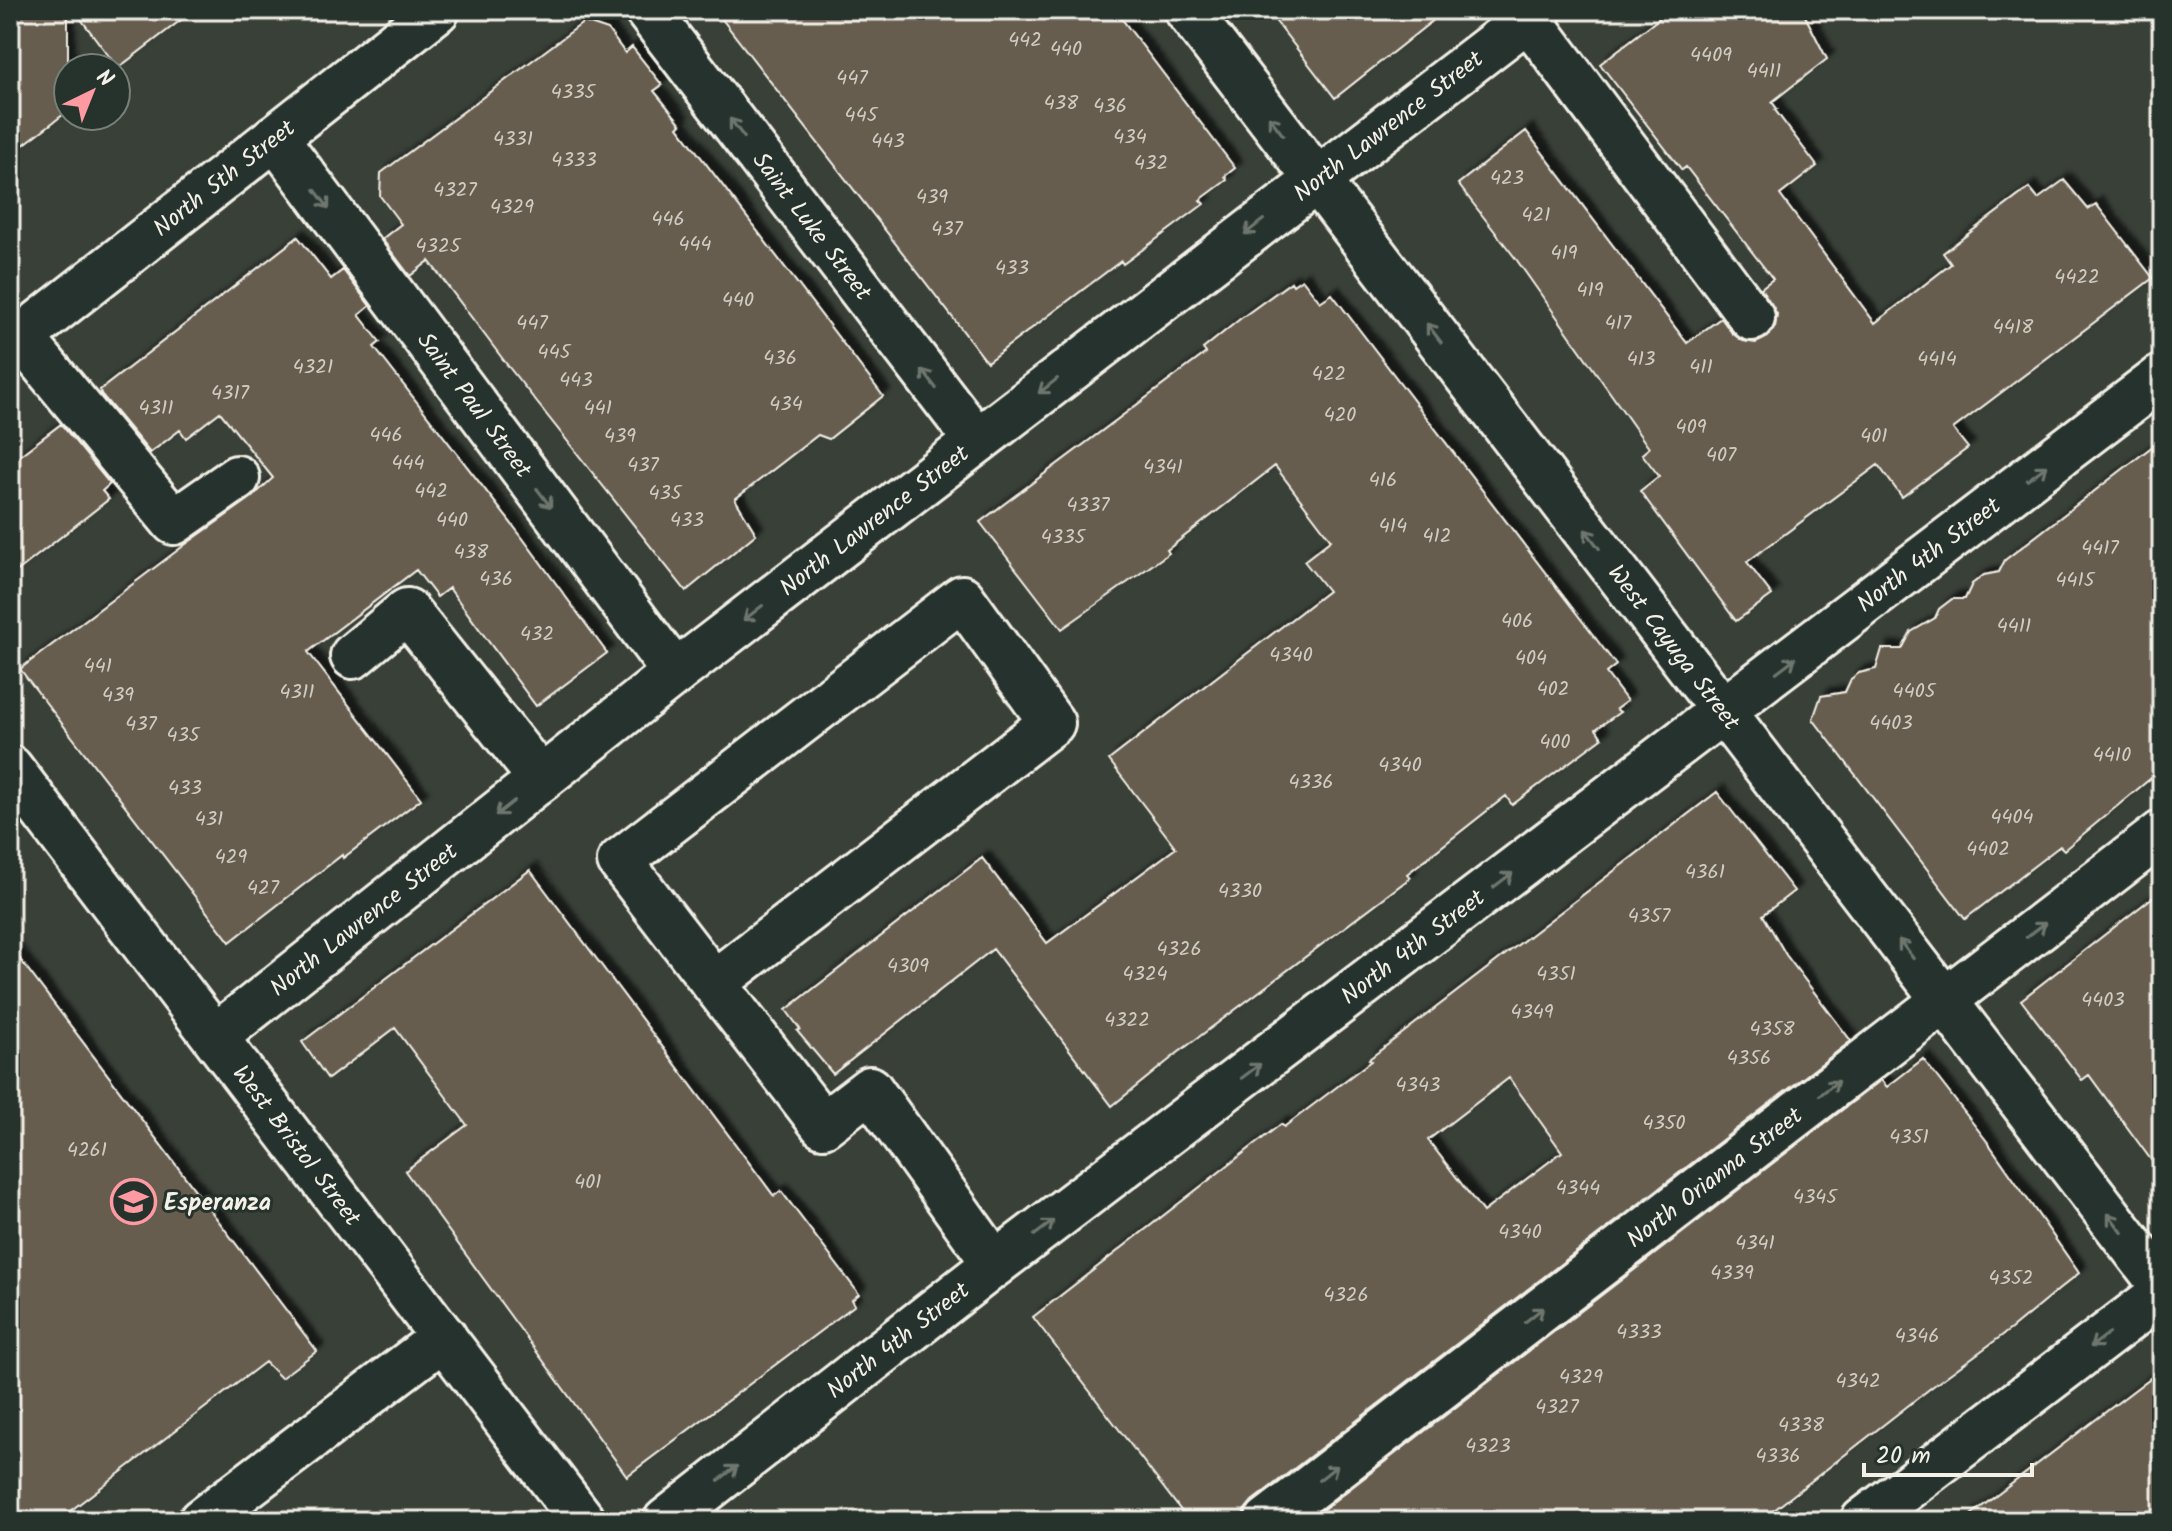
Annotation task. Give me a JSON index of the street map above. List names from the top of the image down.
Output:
{
  "streets": {
    "street": [
      "North Lawrence Street",
      "North 5th Street",
      "Saint Luke Street",
      "Saint Paul Street",
      "North 4th Street",
      "West Cayuga Street",
      "West Bristol Street",
      "North Orianna Street"
    ]
  },
  "crossings": [
    ["North Lawrence Street", "Saint Luke Street"],
    ["North Lawrence Street", "Saint Paul Street"],
    ["North Lawrence Street", "West Cayuga Street"],
    ["North Lawrence Street", "West Bristol Street"],
    ["North 5th Street", "Saint Paul Street"],
    ["North 4th Street", "West Cayuga Street"],
    ["West Cayuga Street", "North Orianna Street"]
  ],
  "one_way": [
    "North Lawrence Street",
    "Saint Luke Street",
    "Saint Paul Street",
    "North 4th Street",
    "West Cayuga Street"
  ],
  "places": {
    "school or university": ["Esperanza"]
  },
  "house_numbers": [
    "442",
    "440",
    "4409",
    "4411",
    "447",
    "4335",
    "438",
    "436",
    "445",
    "434",
    "4331",
    "443",
    "4333",
    "432",
    "423",
    "4327",
    "439",
    "4329",
    "421",
    "446",
    "437",
    "444",
    "4325",
    "419",
    "433",
    "4422",
    "419",
    "440",
    "447",
    "417",
    "4418",
    "445",
    "436",
    "413",
    "4414",
    "4321",
    "411",
    "422",
    "443",
    "4317",
    "434",
    "4311",
    "441",
    "420",
    "409",
    "446",
    "439",
    "401",
    "407",
    "444",
    "437",
    "4341",
    "416",
    "442",
    "435",
    "4337",
    "440",
    "433",
    "414",
    "412",
    "4335",
    "4417",
    "438",
    "436",
    "4415",
    "406",
    "4411",
    "432",
    "4340",
    "404",
    "441",
    "402",
    "4405",
    "4311",
    "439",
    "4403",
    "437",
    "435",
    "400",
    "4410",
    "4340",
    "4336",
    "433",
    "4404",
    "431",
    "4402",
    "429",
    "4361",
    "427",
    "4330",
    "4357",
    "4326",
    "4309",
    "4324",
    "4351",
    "4403",
    "4349",
    "4322",
    "4358",
    "4356",
    "4343",
    "4350",
    "4351",
    "4261",
    "401",
    "4344",
    "4345",
    "4340",
    "4341",
    "4339",
    "4352",
    "4326",
    "4333",
    "4346",
    "4329",
    "4342",
    "4327",
    "4338",
    "4323",
    "4336"
  ],
  "scale_bar": "20 m",
  "north": "top right"
}
